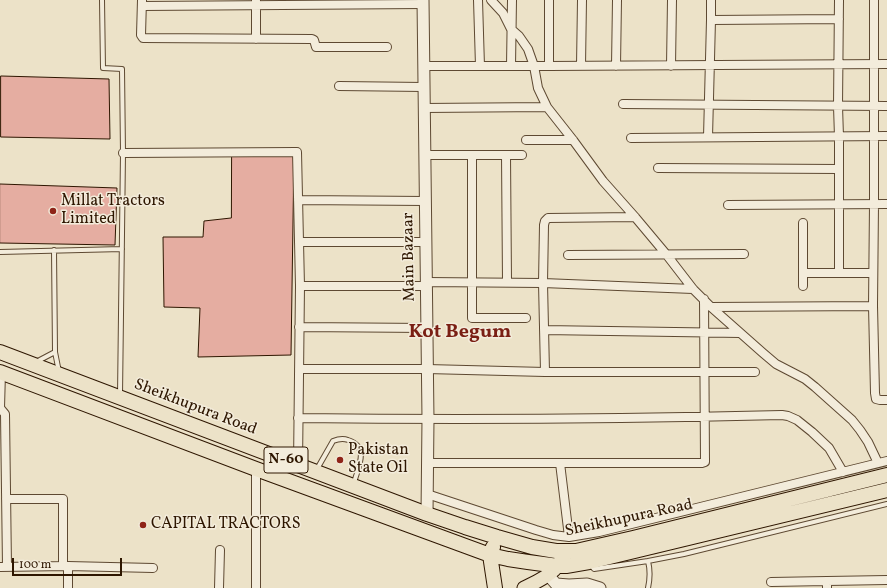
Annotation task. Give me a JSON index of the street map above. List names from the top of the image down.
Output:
{
  "streets": {
    "highway": ["Sheikhupura Road", "N-60"],
    "street": ["Main Bazaar"]
  },
  "crossings": [
    ["Main Bazaar", "Sheikhupura Road"]
  ],
  "districts": ["Kot Begum"],
  "places": ["Millat Tractors Limited", "Pakistan State Oil", "CAPITAL TRACTORS"],
  "scale_bar": "100 m"
}
